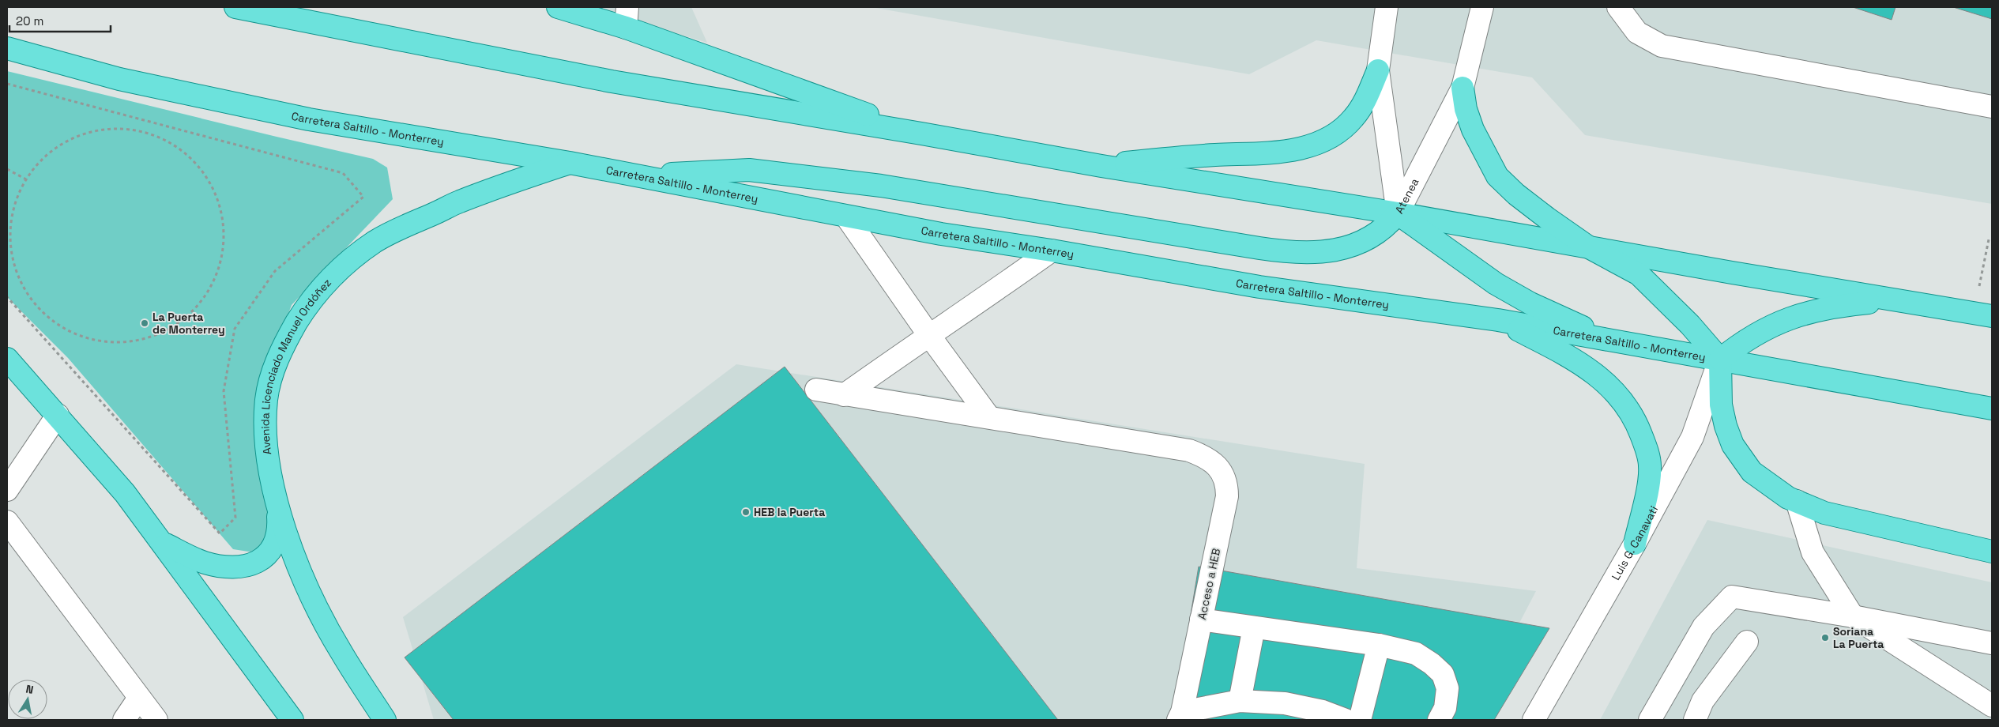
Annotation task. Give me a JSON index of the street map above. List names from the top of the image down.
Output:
{
  "streets": {
    "main road": ["Carretera Saltillo - Monterrey", "Avenida Licenciado Manuel Ordóñez"],
    "street": ["Atenea", "Luis G. Canavati", "Acceso a HEB"]
  },
  "crossings": [
    ["Carretera Saltillo - Monterrey", "Avenida Licenciado Manuel Ordóñez"],
    ["Carretera Saltillo - Monterrey", "Luis G. Canavati"]
  ],
  "places": ["La Puerta de Monterrey", "HEB la Puerta", "Soriana La Puerta"],
  "scale_bar": "20 m",
  "north": "top"
}
